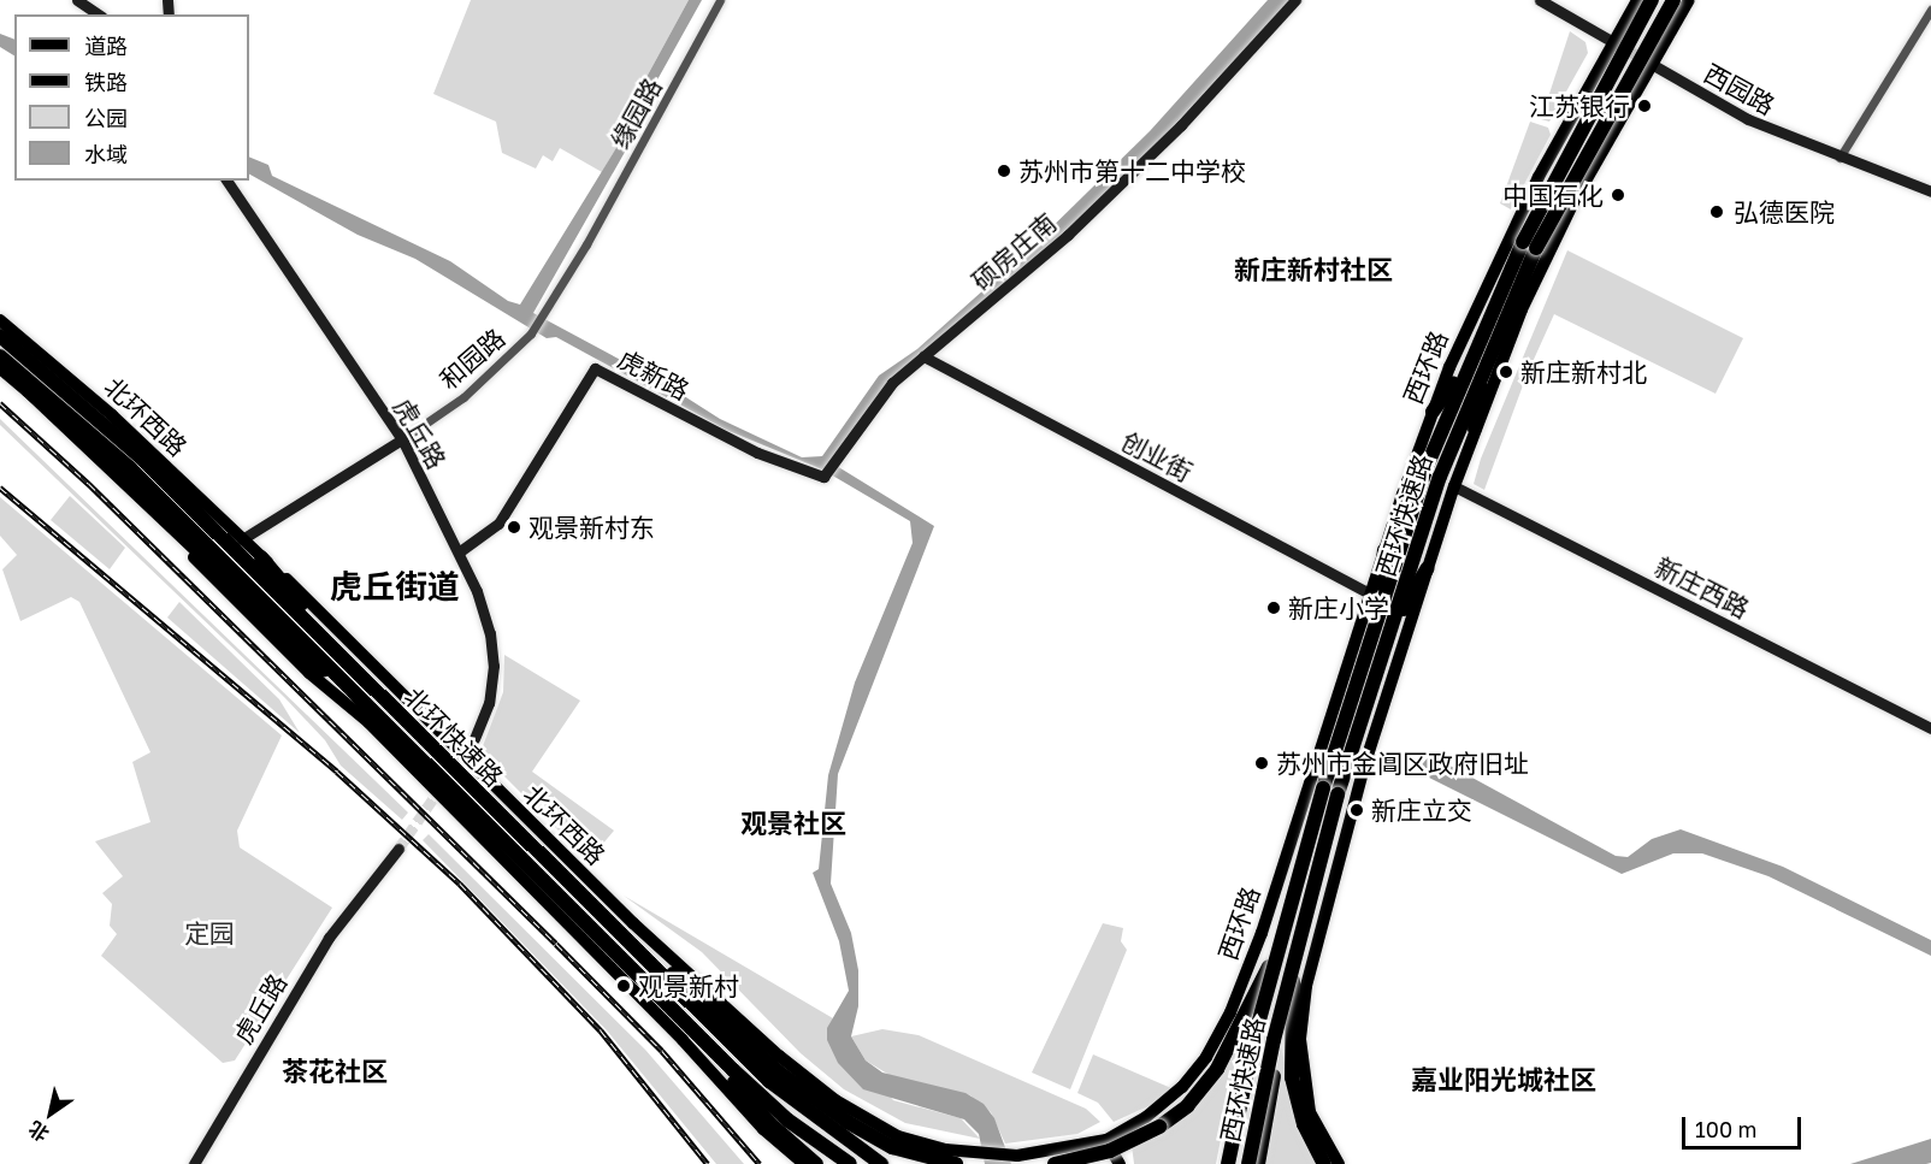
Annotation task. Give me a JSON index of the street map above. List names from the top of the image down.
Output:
{
  "streets": {
    "highway": ["西环快速路", "北环快速路"],
    "main road": ["西环路", "北环西路"],
    "street": [
      "西园路",
      "缘园路",
      "硕房庄南",
      "和园路",
      "虎新路",
      "虎丘路",
      "创业街",
      "新庄西路"
    ]
  },
  "crossings": [
    ["西园路", "西环路"],
    ["缘园路", "和园路"],
    ["硕房庄南", "虎新路"],
    ["硕房庄南", "创业街"],
    ["和园路", "北环西路"],
    ["和园路", "虎丘路"],
    ["西环路", "北环西路"],
    ["西环路", "创业街"],
    ["虎新路", "虎丘路"]
  ],
  "districts": [
    "新庄新村社区",
    "虎丘街道",
    "观景社区",
    "茶花社区",
    "嘉业阳光城社区"
  ],
  "parks": ["定园"],
  "places": [
    "江苏银行",
    "苏州市第十二中学校",
    "中国石化",
    "弘德医院",
    "新庄新村北",
    "观景新村东",
    "新庄小学",
    "苏州市金阊区政府旧址",
    "新庄立交",
    "观景新村"
  ],
  "legend": [
    "道路",
    "铁路",
    "公园",
    "水域"
  ],
  "scale_bar": "100 m",
  "north": "bottom left"
}
